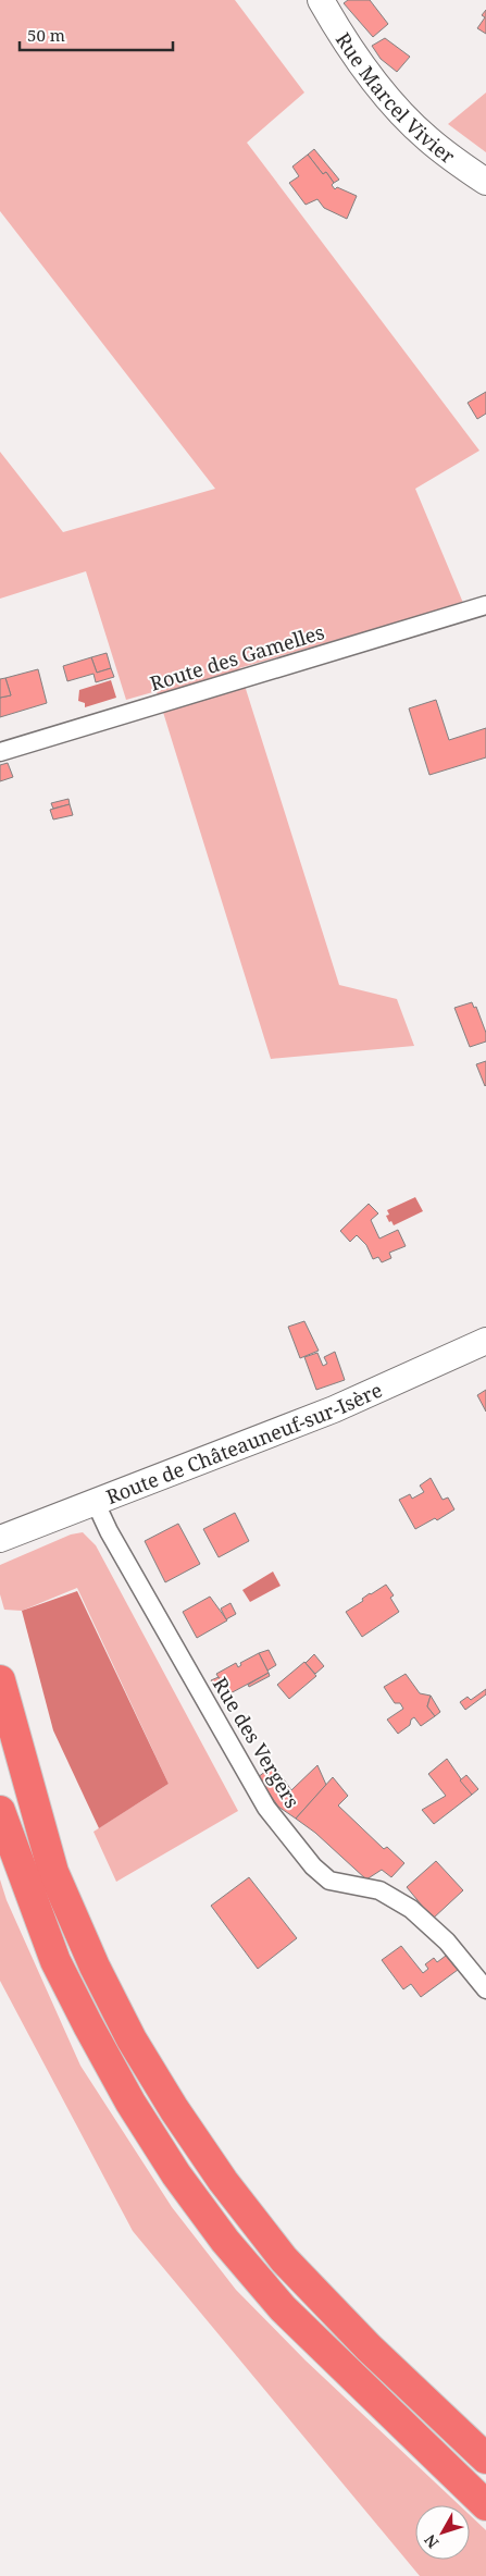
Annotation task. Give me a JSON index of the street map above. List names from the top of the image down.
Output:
{
  "streets": {
    "main road": ["Rue Marcel Vivier", "Route de Châteauneuf-sur-Isère"],
    "street": ["Route des Gamelles", "Rue des Vergers"]
  },
  "crossings": [
    ["Route de Châteauneuf-sur-Isère", "Rue des Vergers"]
  ],
  "scale_bar": "50 m",
  "north": "bottom left"
}
